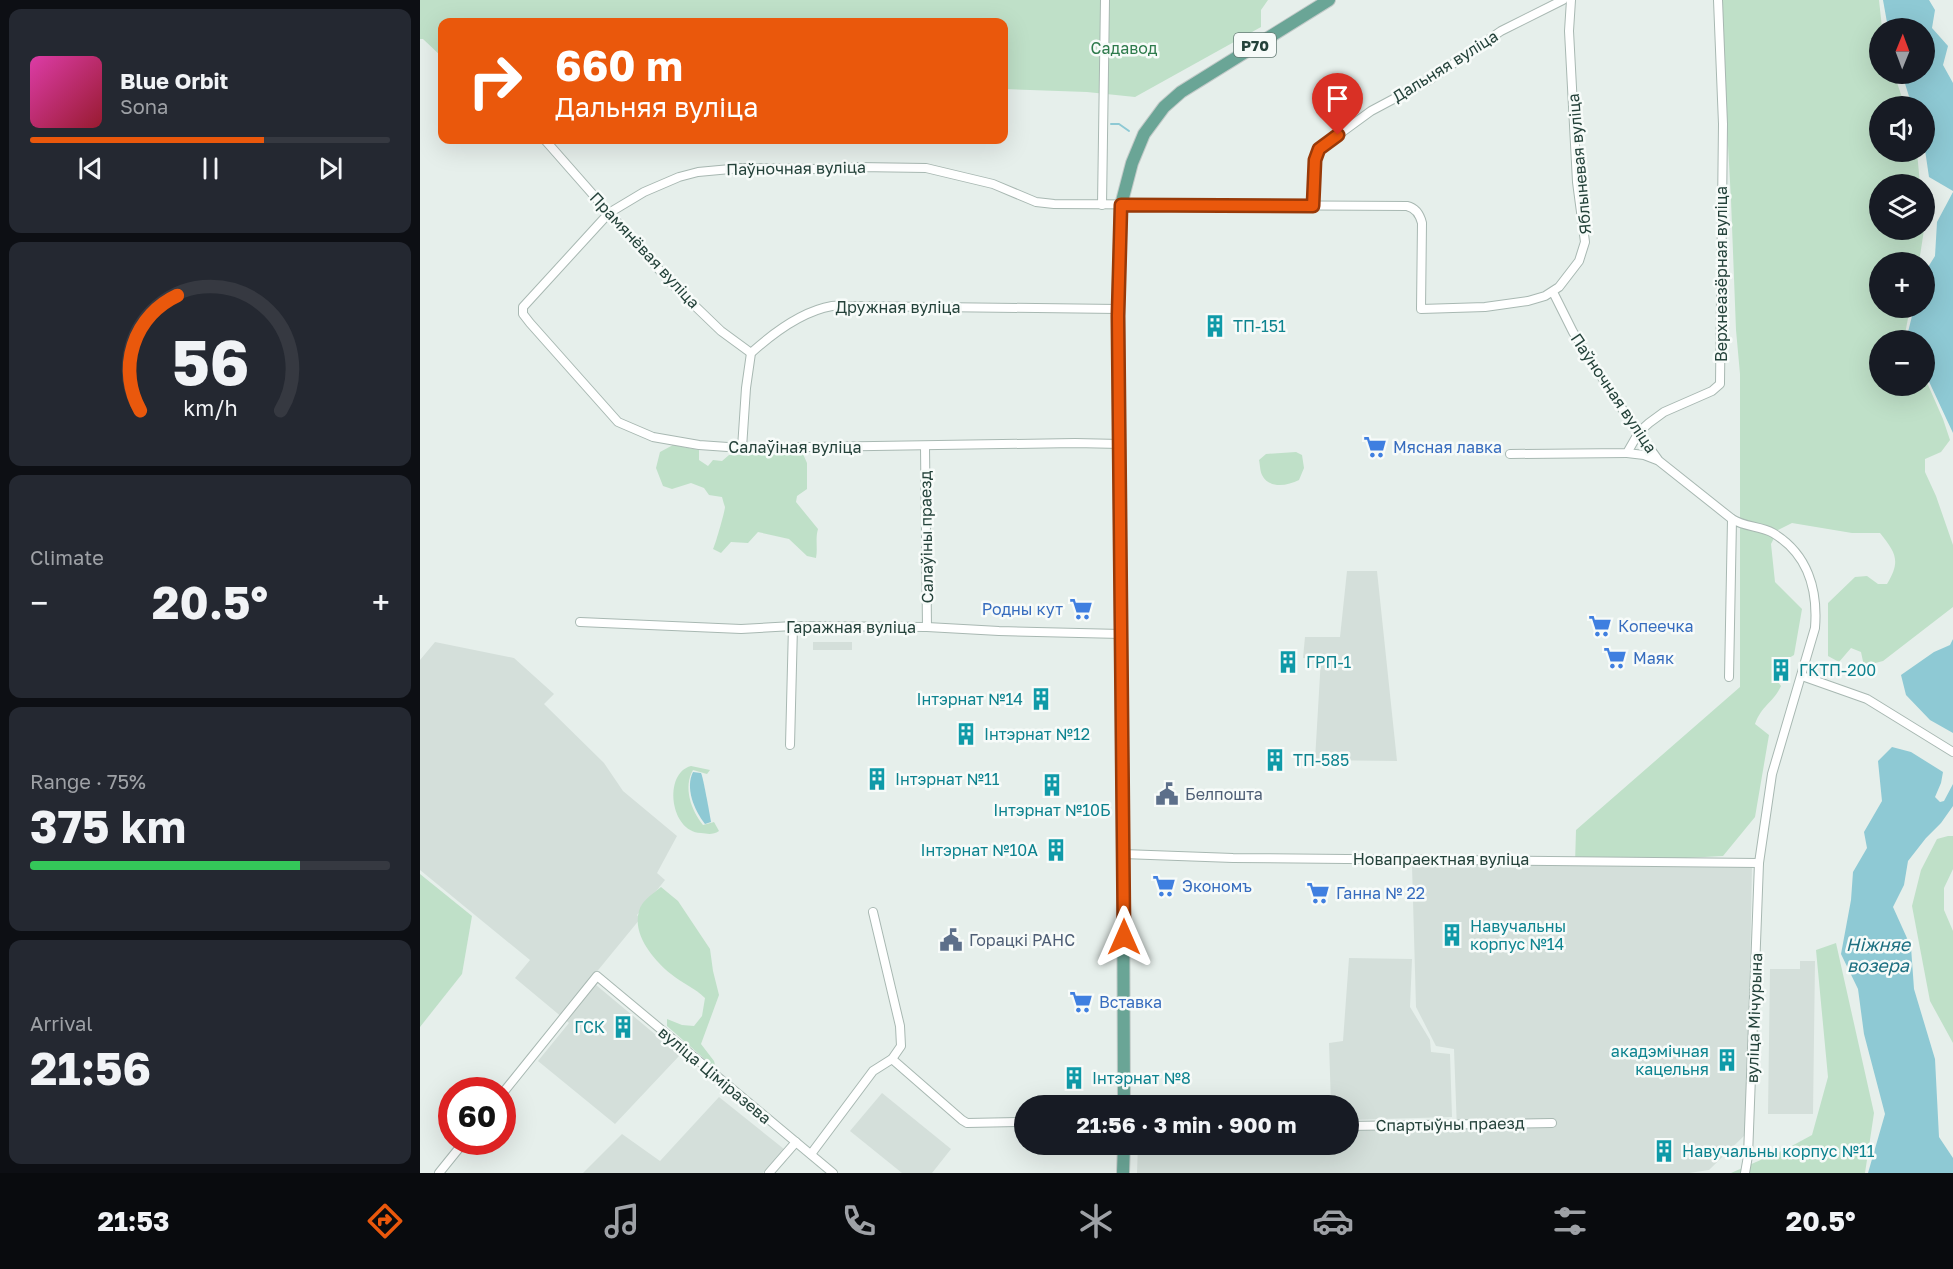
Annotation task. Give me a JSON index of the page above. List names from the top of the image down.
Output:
{
  "streets": {
    "main road": ["Р70"],
    "street": [
      "Дальняя вуліца",
      "Яблыневая вуліца",
      "Паўночная вуліца",
      "Прамянёвая вуліца",
      "Верхнеазёрная вуліца",
      "Дружная вуліца",
      "Салаўіная вуліца",
      "Салаўіны праезд",
      "Гаражная вуліца",
      "Новапраектная вуліца",
      "вуліца Мічурына",
      "вуліца Ціміразева",
      "Спартыўны праезд"
    ]
  },
  "crossings": [
    ["Р70", "Паўночная вуліца"],
    ["Р70", "Дружная вуліца"],
    ["Р70", "Салаўіная вуліца"],
    ["Р70", "Гаражная вуліца"],
    ["Р70", "Новапраектная вуліца"],
    ["Яблыневая вуліца", "Паўночная вуліца"],
    ["Паўночная вуліца", "Прамянёвая вуліца"],
    ["Паўночная вуліца", "Верхнеазёрная вуліца"],
    ["Паўночная вуліца", "Салаўіная вуліца"],
    ["Паўночная вуліца", "вуліца Мічурына"],
    ["Прамянёвая вуліца", "Дружная вуліца"],
    ["Салаўіная вуліца", "Салаўіны праезд"],
    ["Салаўіны праезд", "Гаражная вуліца"],
    ["Новапраектная вуліца", "вуліца Мічурына"]
  ],
  "water": ["Ніжняе возера"],
  "parks": ["Садавод"],
  "places": {
    "building": [
      "ТП-151",
      "ГРП-1",
      "ГКТП-200",
      "Інтэрнат №14",
      "Інтэрнат №12",
      "ТП-585",
      "Інтэрнат №11",
      "Інтэрнат №10Б",
      "Інтэрнат №10А",
      "Навучальны корпус №14",
      "ГСК",
      "акадэмічная кацельня",
      "Інтэрнат №8",
      "Навучальны корпус №11"
    ],
    "supermarket": [
      "Мясная лавка",
      "Родны кут",
      "Копеечка",
      "Маяк",
      "Экономъ",
      "Ганна № 22",
      "Вставка"
    ],
    "public building": ["Белпошта", "Горацкі РАНС"]
  },
  "north": "top",
  "page": {
    "map_buttons": ["+", "−"],
    "turn": ["660 m", "Дальняя вуліца"],
    "song": ["Blue Orbit", "Sona"],
    "tile": [
      "Climate",
      ["Range · 75%", "375 km"],
      ["Arrival", "21:56"]
    ],
    "heat": ["−", "20.5°", "+"],
    "limit": "60",
    "trip": "21:56 · 3 min · 900 m",
    "tabs": ["21:53", "20.5°"],
    "gauge": ["56", "km/h"]
  }
}
